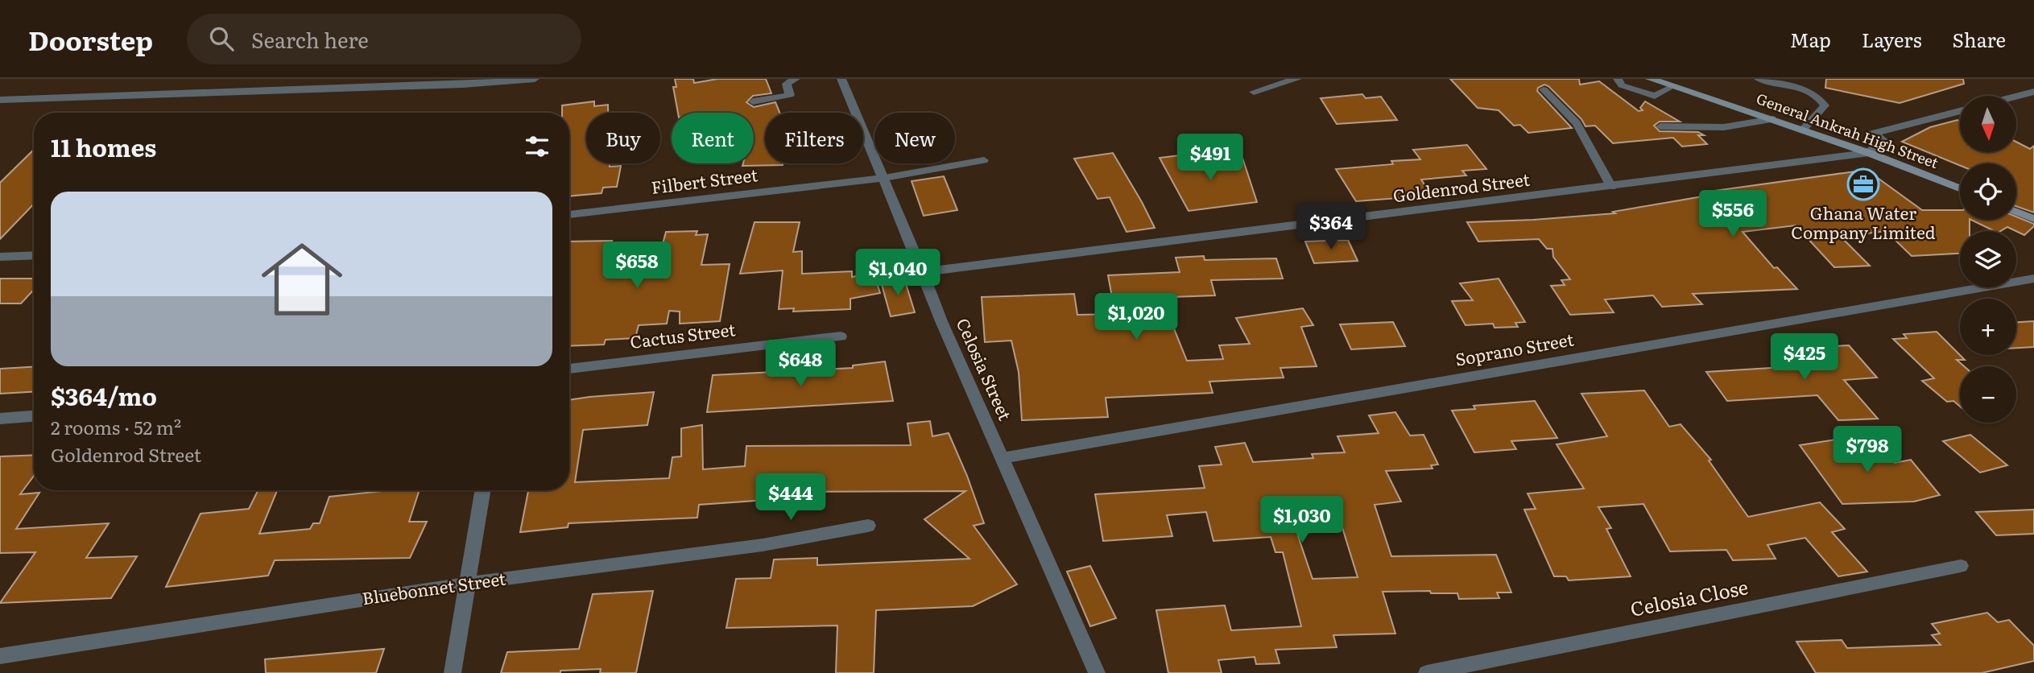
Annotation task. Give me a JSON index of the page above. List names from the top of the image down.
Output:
{
  "streets": {
    "main road": ["General Ankrah High Street"],
    "street": [
      "Filbert Street",
      "Goldenrod Street",
      "Cactus Street",
      "Soprano Street",
      "Celosia Street",
      "Bluebonnet Street",
      "Celosia Close"
    ]
  },
  "crossings": [
    ["General Ankrah High Street", "Goldenrod Street"],
    ["Filbert Street", "Celosia Street"],
    ["Goldenrod Street", "Celosia Street"],
    ["Soprano Street", "Celosia Street"]
  ],
  "places": {
    "office": ["Ghana Water Company Limited"]
  },
  "north": "bottom",
  "page": {
    "header": "Doorstep",
    "search": "Search here",
    "nav": ["Map", "Layers", "Share"],
    "map_buttons": ["+", "−"],
    "chip": [
      "Buy",
      "Rent",
      "Filters",
      "New"
    ],
    "heading": "11 homes",
    "price": [
      "$491",
      "$556",
      "$364",
      "$658",
      "$1,040",
      "$1,020",
      "$425",
      "$648",
      "$798",
      "$444",
      "$1,030"
    ],
    "list": [
      {
        "name": "$364/mo",
        "note": "2 rooms · 52 m² · Goldenrod Street"
      }
    ]
  }
}
